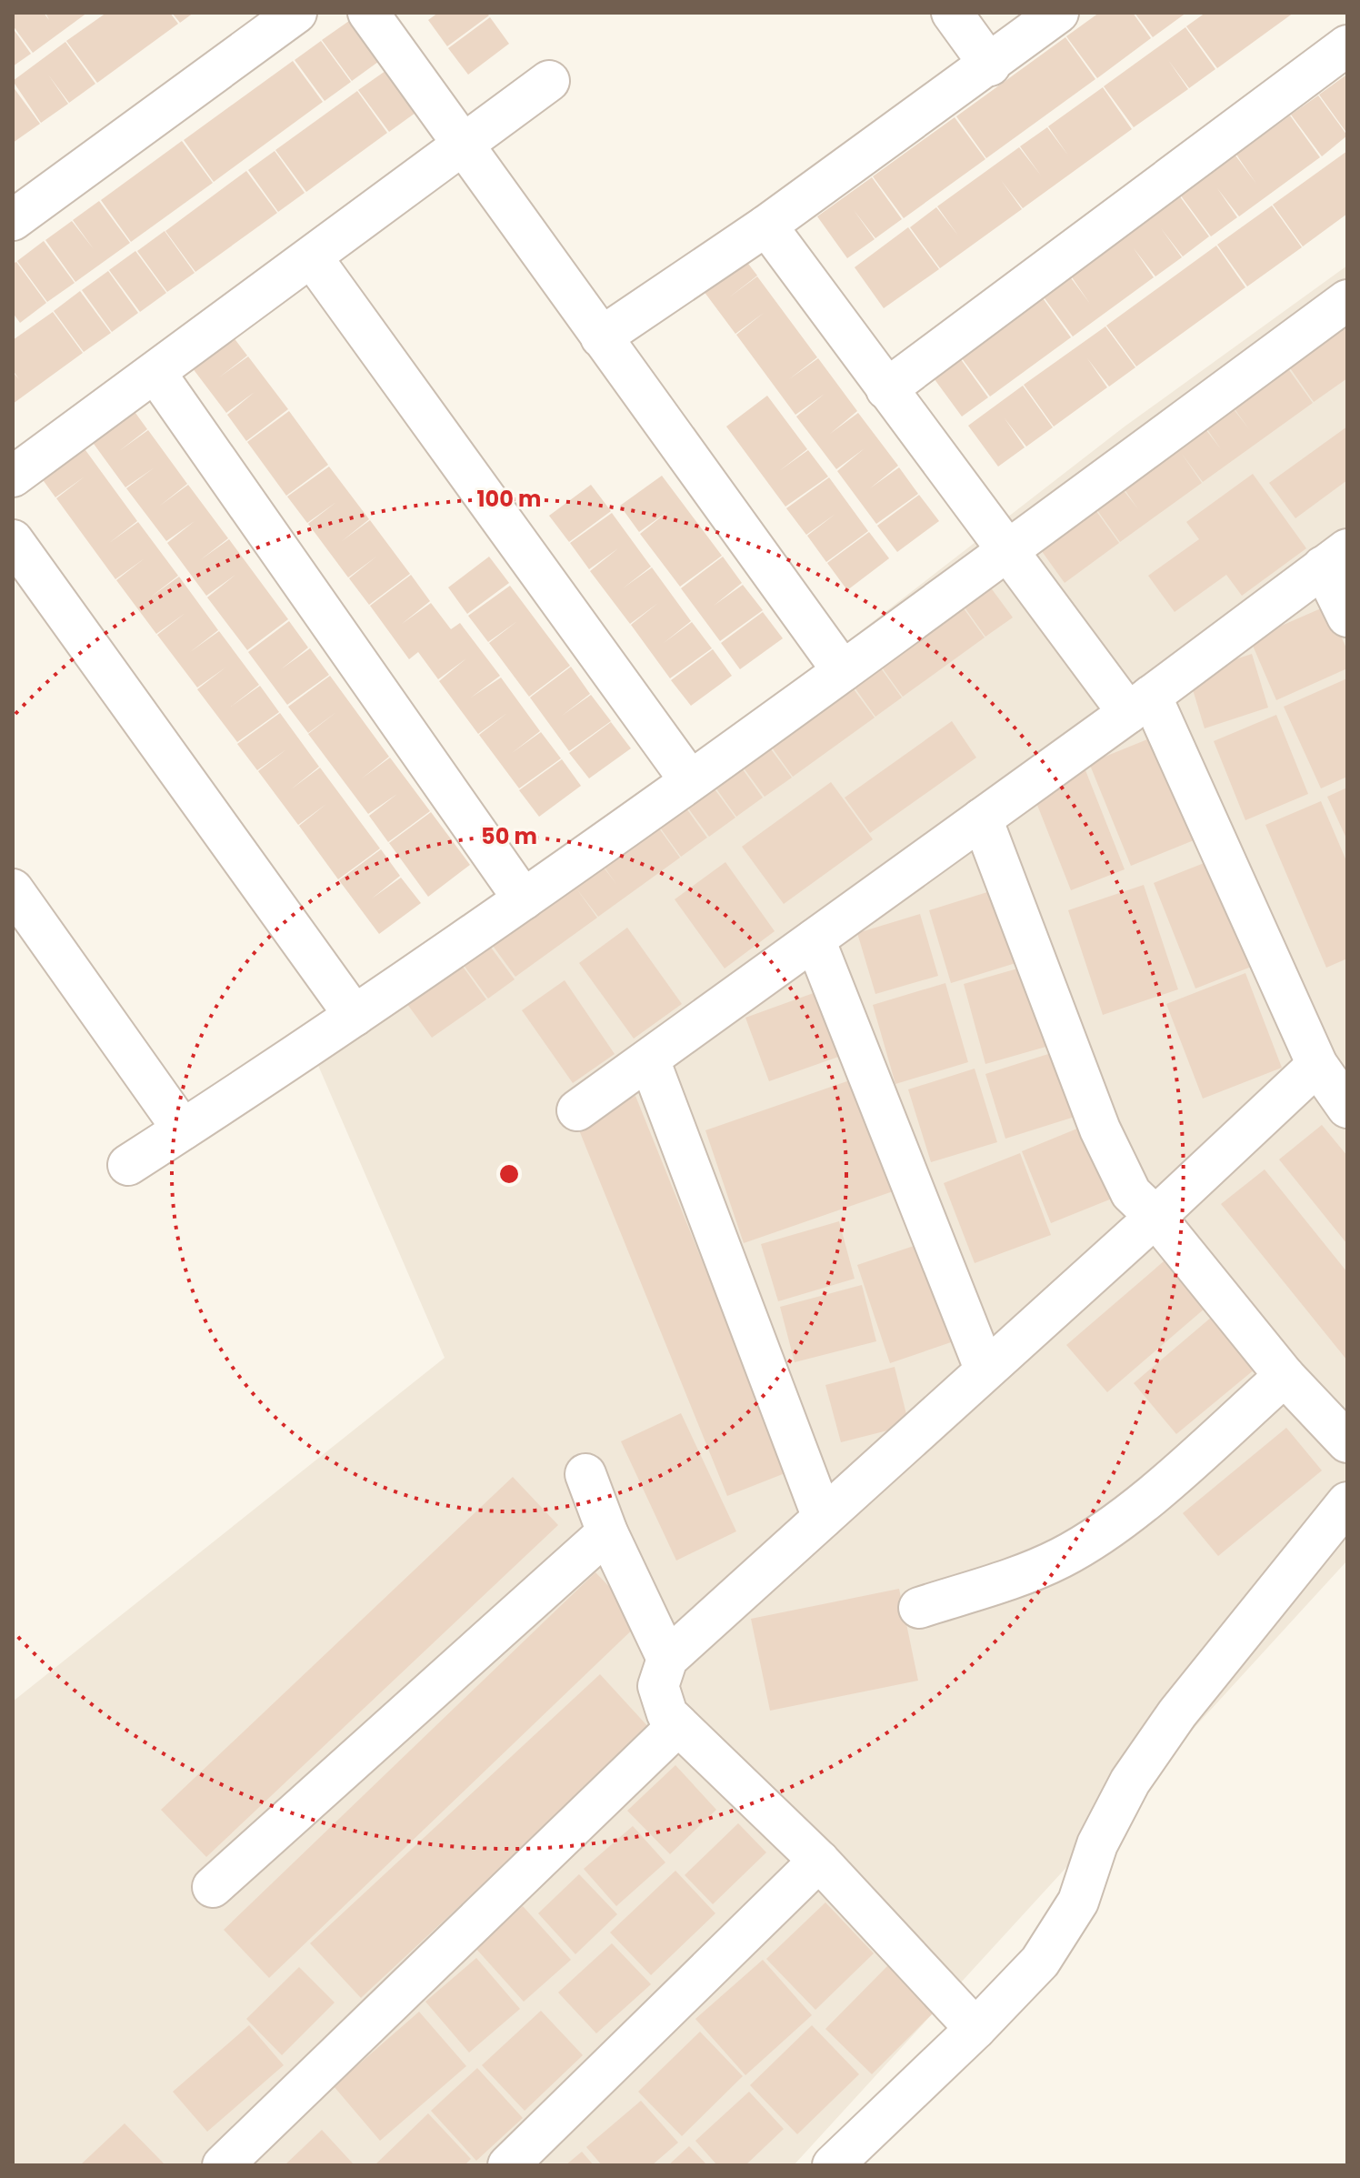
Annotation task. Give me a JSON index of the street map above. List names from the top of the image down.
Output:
{
  "rings": ["100 m", "50 m"]
}
